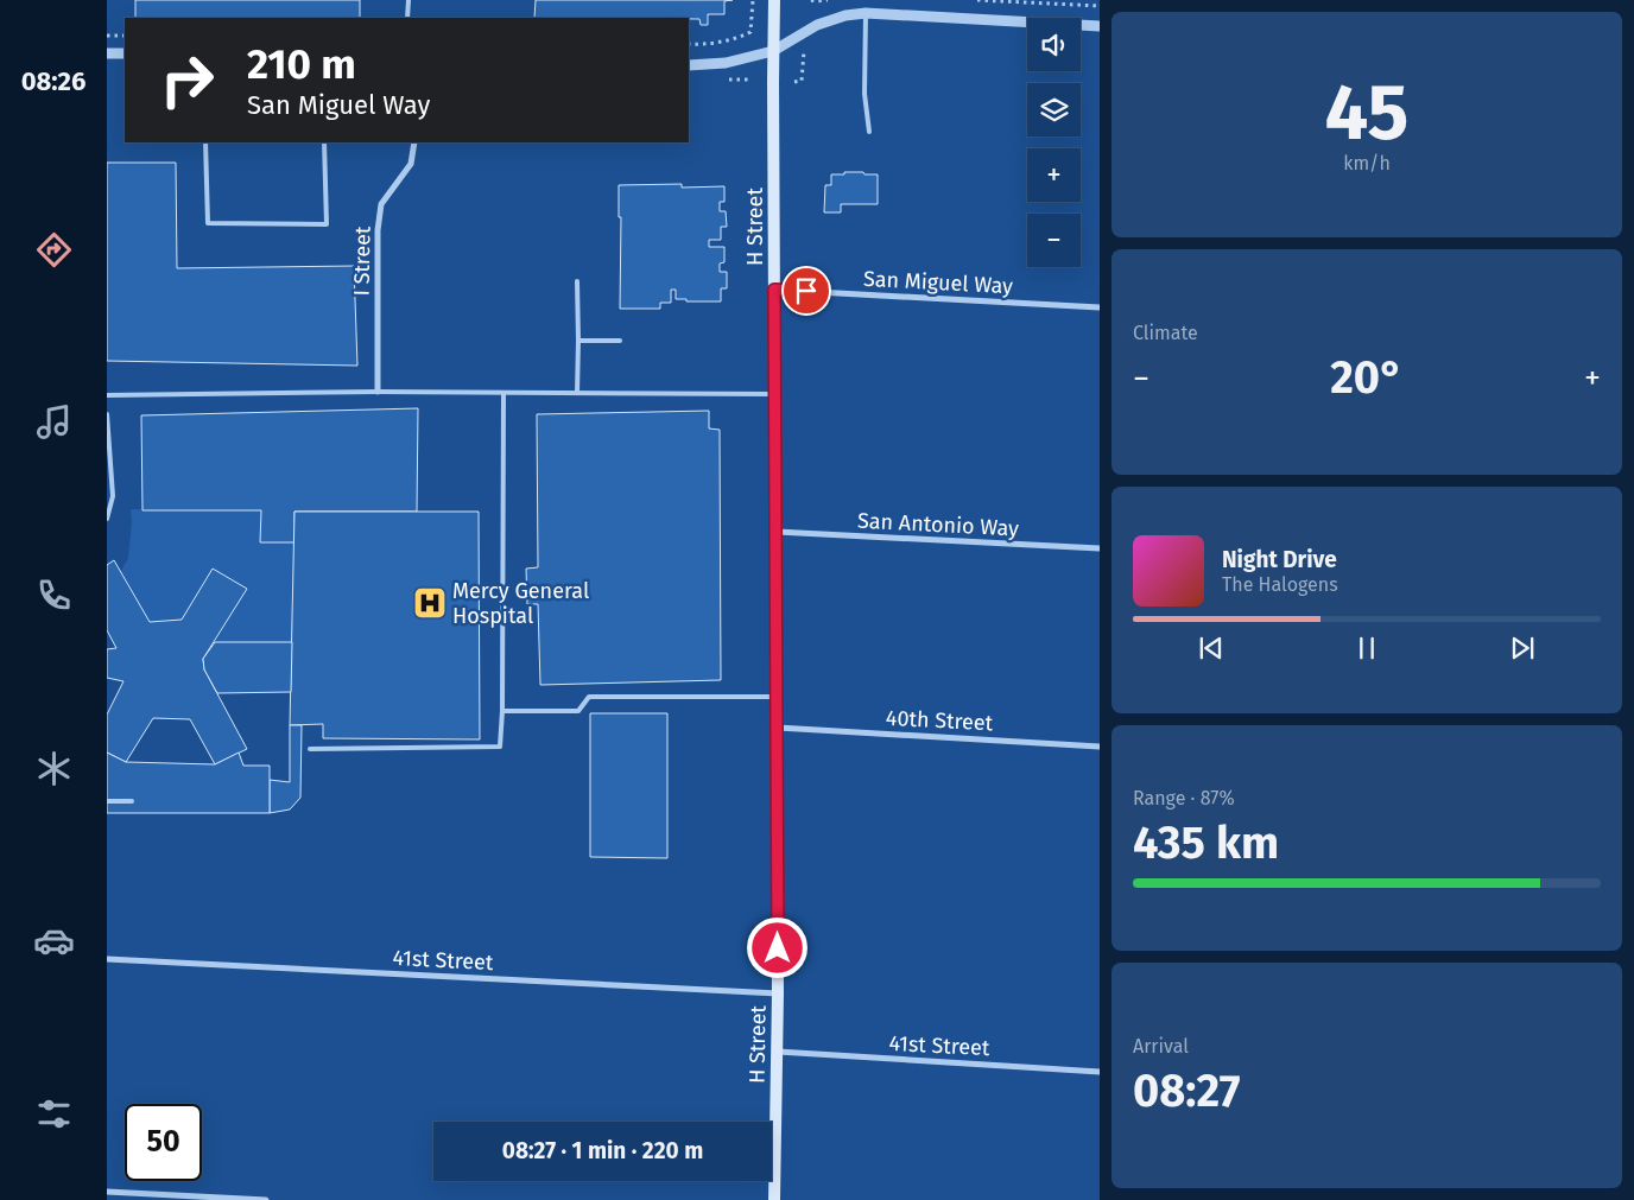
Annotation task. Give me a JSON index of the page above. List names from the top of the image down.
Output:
{
  "streets": {
    "main road": ["H Street"],
    "street": [
      "I Street",
      "San Miguel Way",
      "San Antonio Way",
      "40th Street",
      "41st Street"
    ]
  },
  "crossings": [
    ["H Street", "San Miguel Way"],
    ["H Street", "San Antonio Way"],
    ["H Street", "40th Street"],
    ["H Street", "41st Street"]
  ],
  "places": {
    "hospital": ["Mercy General Hospital"]
  },
  "page": {
    "tabs": "08:26",
    "tile": [
      ["45", "km/h"],
      "Climate",
      ["Range · 87%", "435 km"],
      ["Arrival", "08:27"]
    ],
    "map_buttons": ["+", "−"],
    "turn": ["210 m", "San Miguel Way"],
    "heat": ["−", "20°", "+"],
    "song": ["Night Drive", "The Halogens"],
    "limit": "50",
    "trip": "08:27 · 1 min · 220 m"
  }
}
